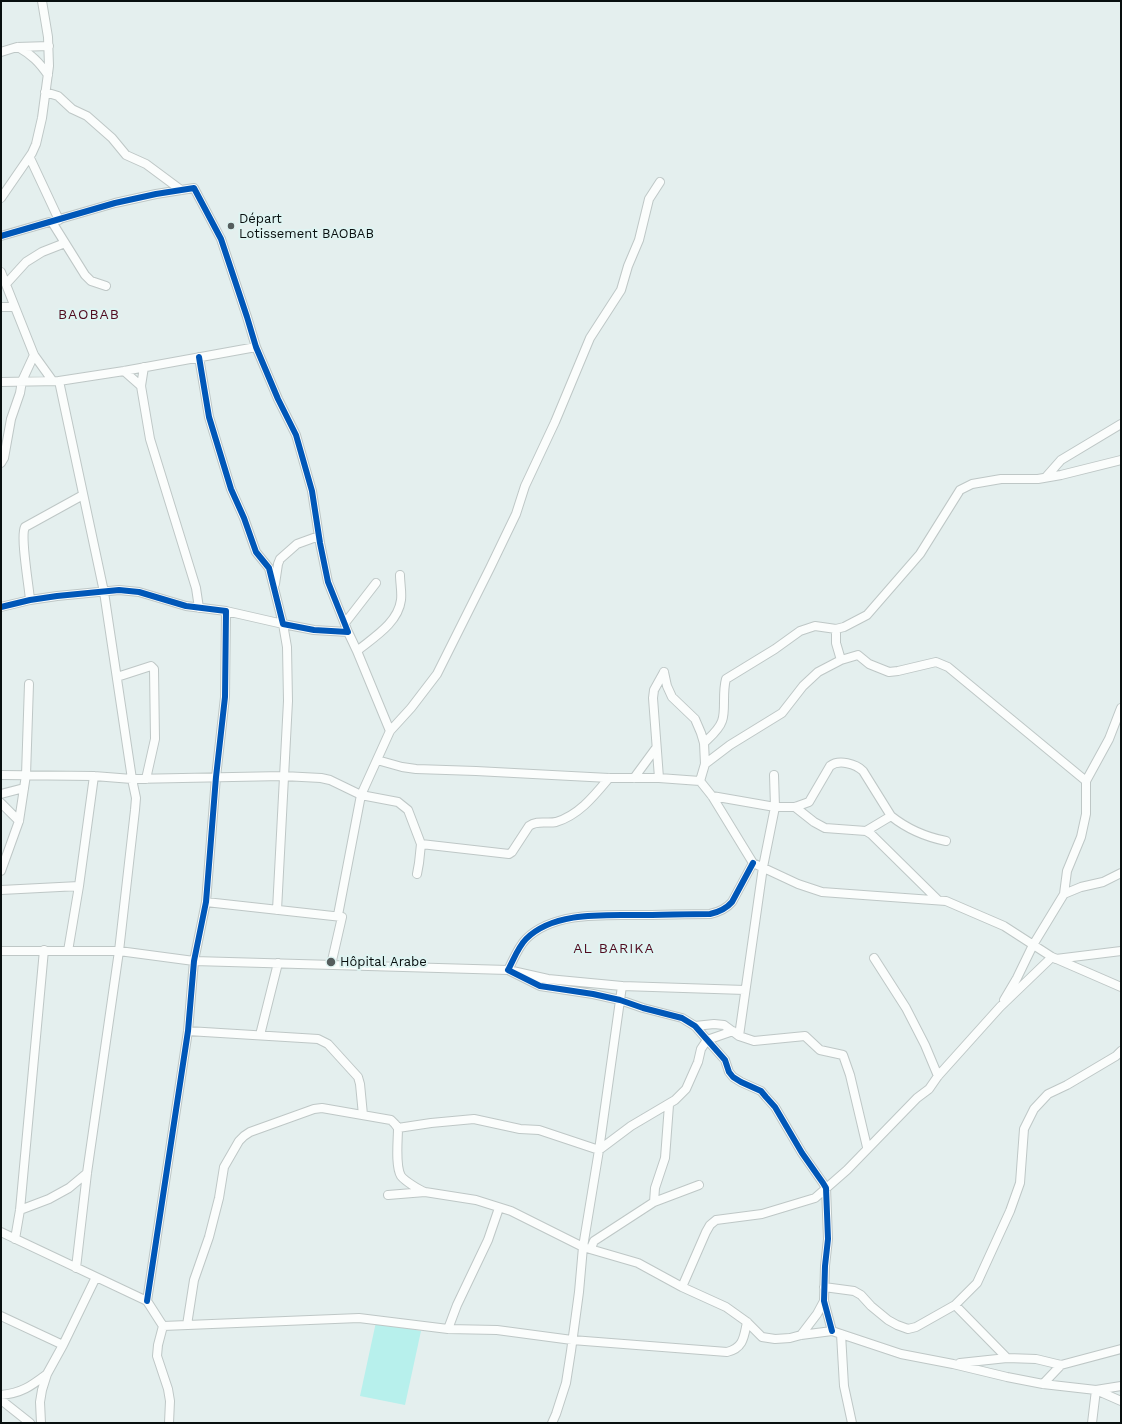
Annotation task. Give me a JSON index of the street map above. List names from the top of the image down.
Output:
{
  "districts": ["BAOBAB", "AL BARIKA"],
  "places": ["Départ Lotissement BAOBAB", "Hôpital Arabe"]
}
